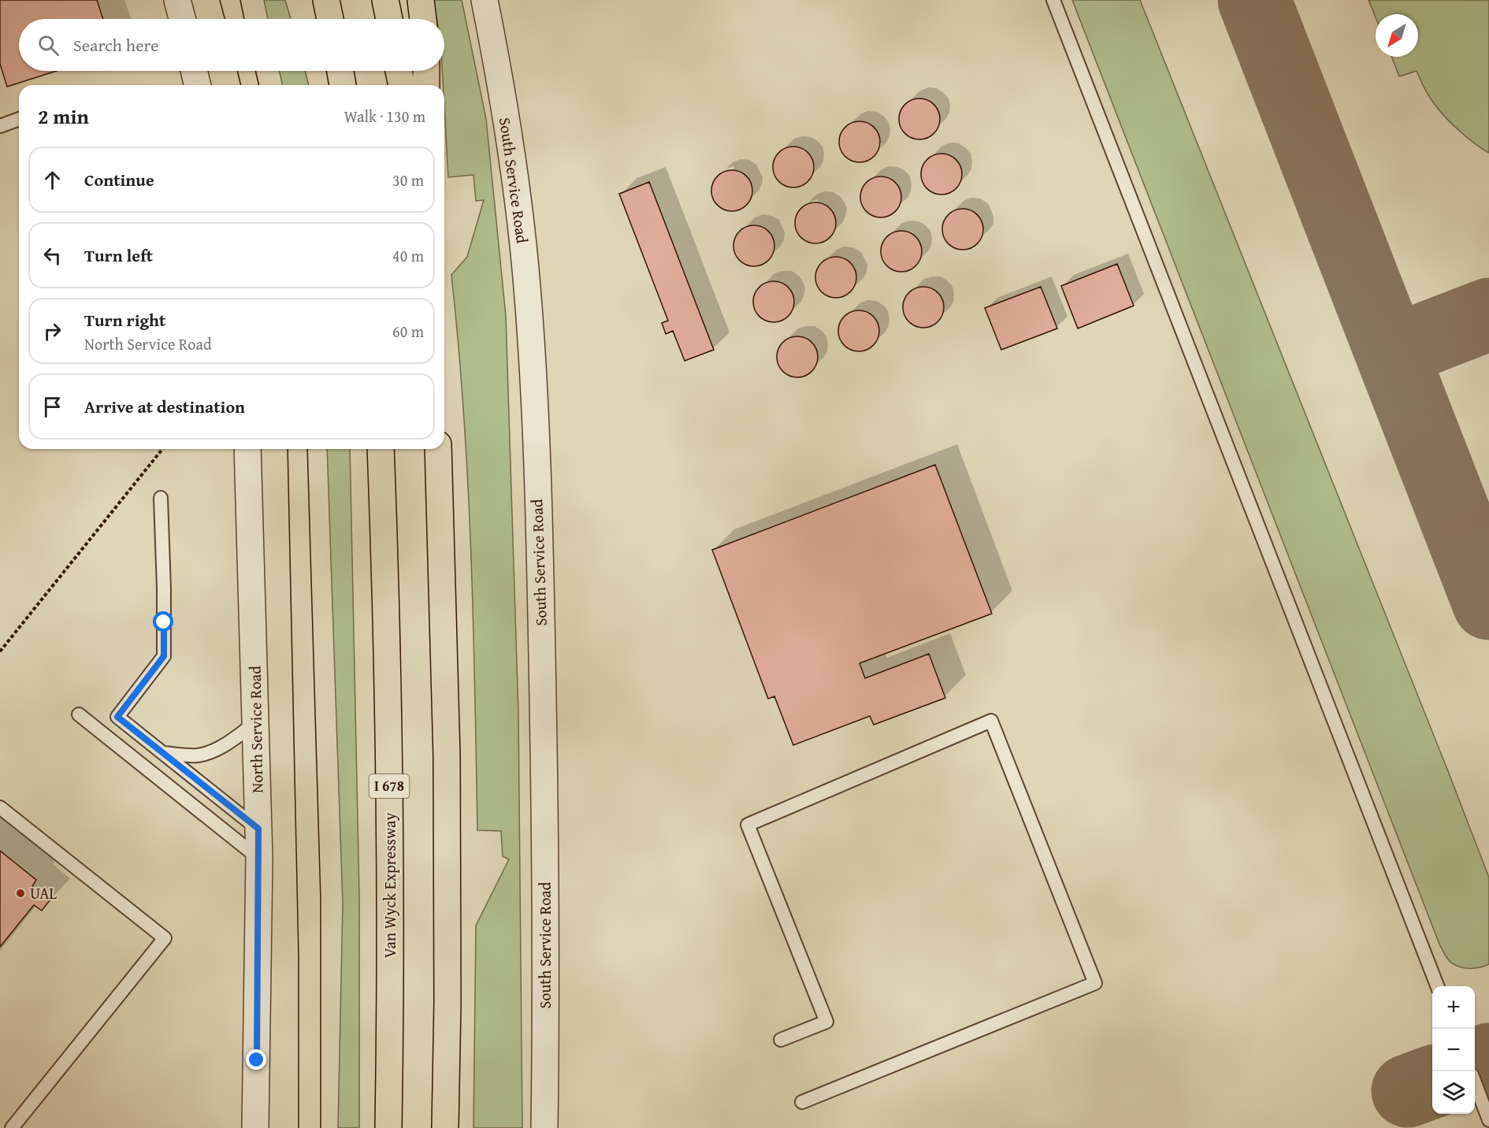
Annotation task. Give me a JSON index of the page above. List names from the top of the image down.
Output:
{
  "streets": {
    "highway": ["I 678", "Van Wyck Expressway"],
    "street": ["South Service Road", "North Service Road"]
  },
  "places": ["UAL"],
  "north": "bottom left",
  "page": {
    "search": "Search here",
    "heading": ["2 min", "Walk · 130 m"],
    "list": [
      ["Continue", "30 m"],
      ["Turn left", "40 m"],
      ["Turn right", "North Service Road", "60 m"],
      "Arrive at destination"
    ],
    "map_buttons": ["+", "−"]
  }
}
